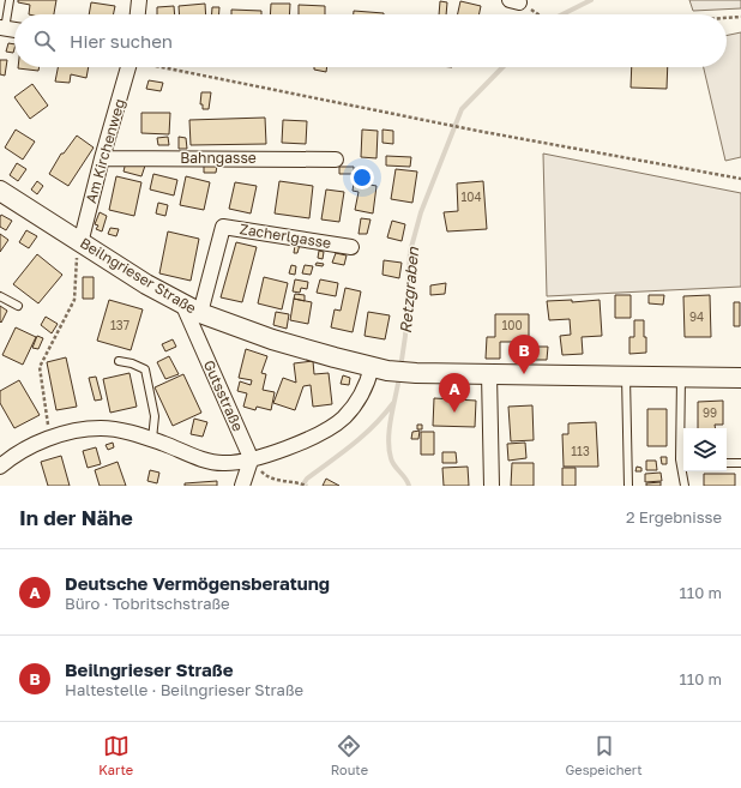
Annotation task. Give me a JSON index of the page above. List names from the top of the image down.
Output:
{
  "streets": {
    "main road": ["Beilngrieser Straße"],
    "street": [
      "Am Kirchenweg",
      "Bahngasse",
      "Zacherlgasse",
      "Gutsstraße"
    ]
  },
  "crossings": [
    ["Am Kirchenweg", "Bahngasse"],
    ["Am Kirchenweg", "Beilngrieser Straße"],
    ["Zacherlgasse", "Beilngrieser Straße"],
    ["Zacherlgasse", "Gutsstraße"],
    ["Beilngrieser Straße", "Gutsstraße"]
  ],
  "water": ["Retzgraben"],
  "house_numbers": [
    "104",
    "94",
    "137",
    "100",
    "99",
    "113"
  ],
  "page": {
    "search": "Hier suchen",
    "pins": ["B", "A"],
    "heading": ["In der Nähe", "2 Ergebnisse"],
    "list": [
      {
        "mark": "A",
        "name": "Deutsche Vermögensberatung",
        "note": "Büro · Tobritschstraße",
        "value": "110 m"
      },
      {
        "mark": "B",
        "name": "Beilngrieser Straße",
        "note": "Haltestelle · Beilngrieser Straße",
        "value": "110 m"
      }
    ],
    "nav": ["Karte", "Route", "Gespeichert"]
  }
}
